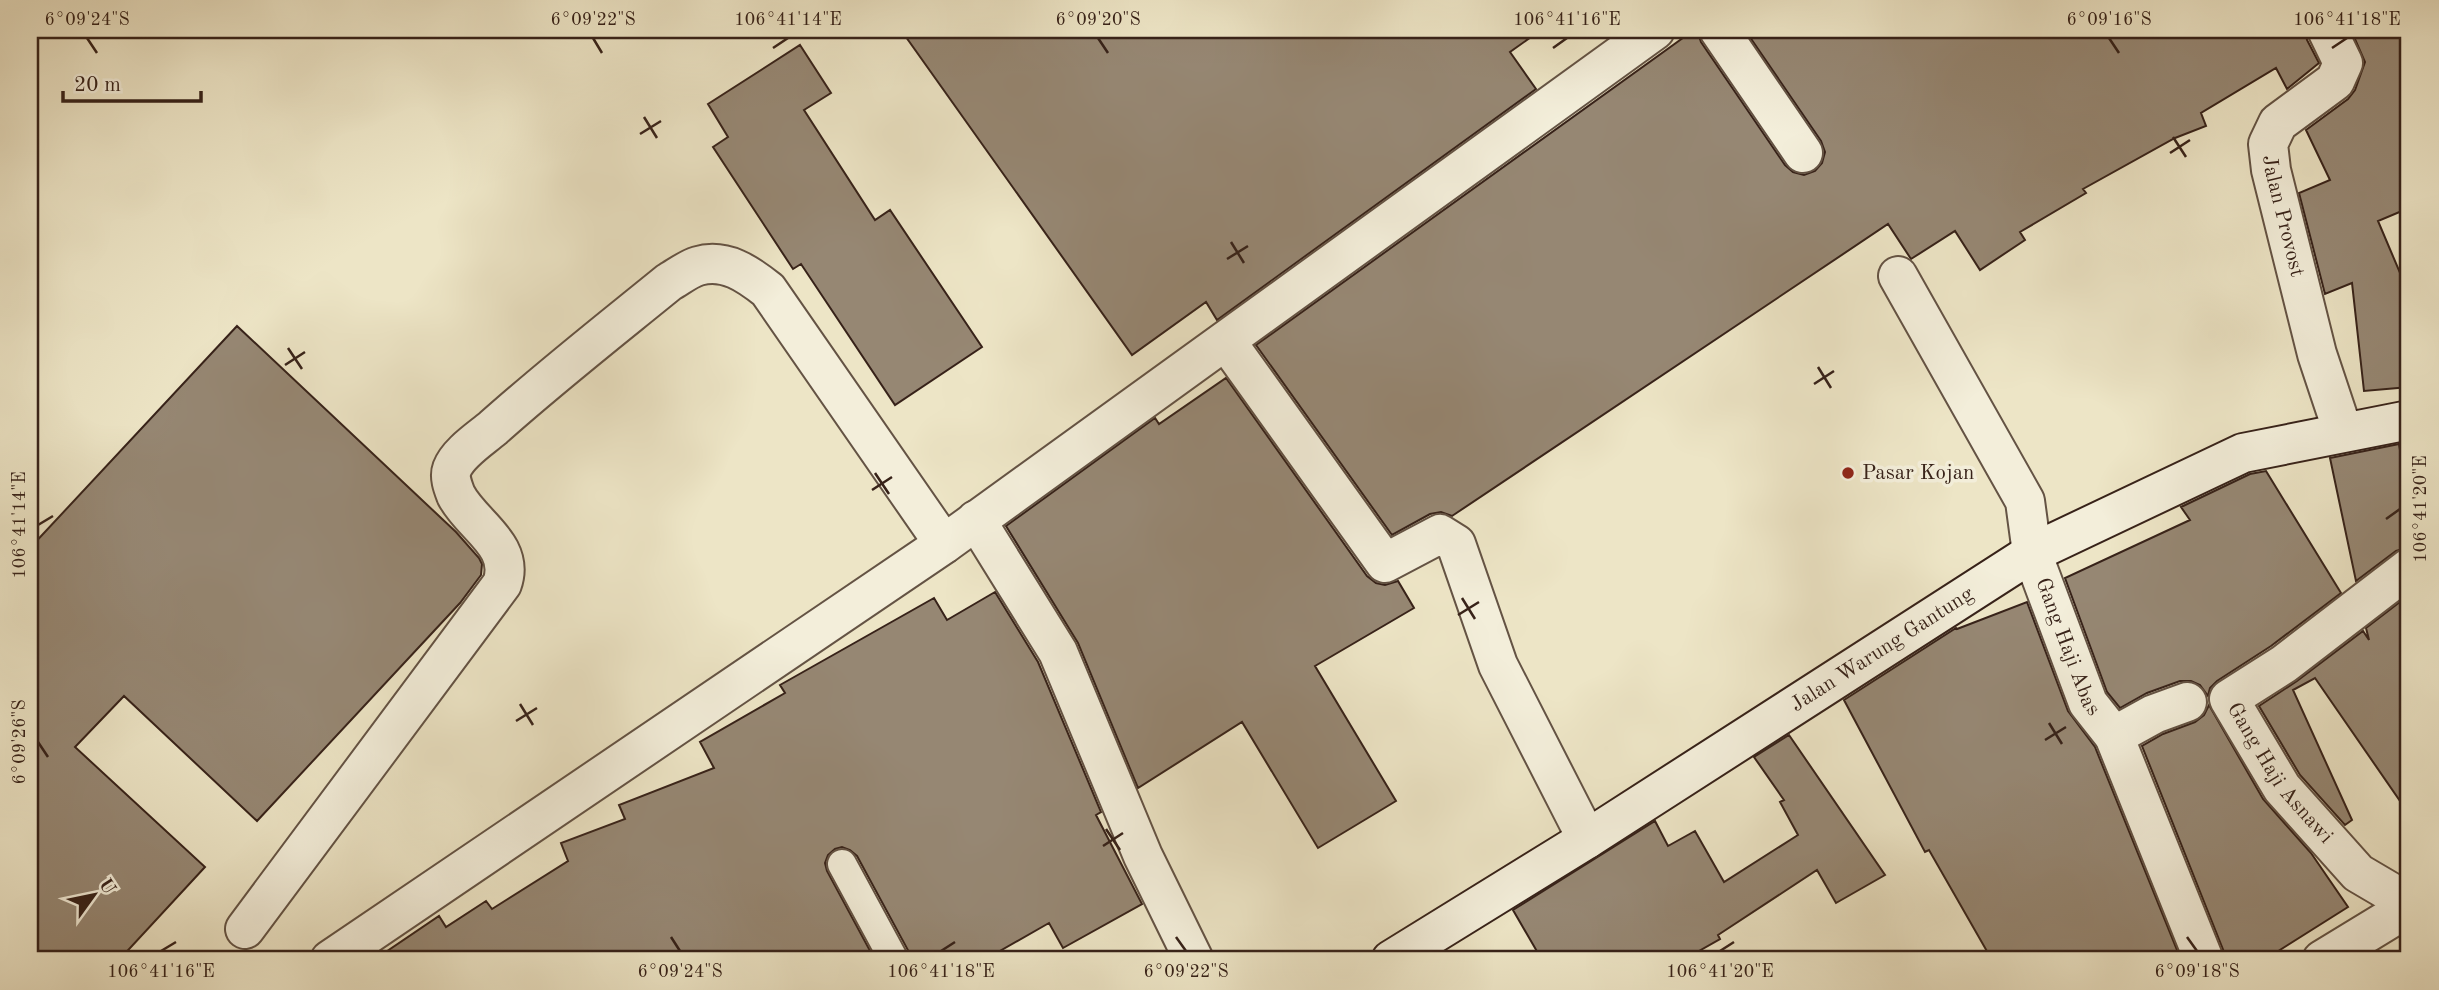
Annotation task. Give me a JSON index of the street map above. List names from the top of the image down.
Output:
{
  "streets": {
    "street": [
      "Jalan Provost",
      "Gang Haji Abas",
      "Jalan Warung Gantung",
      "Gang Haji Asnawi"
    ]
  },
  "crossings": [
    ["Jalan Provost", "Jalan Warung Gantung"],
    ["Gang Haji Abas", "Jalan Warung Gantung"]
  ],
  "places": ["Pasar Kojan"],
  "scale_bar": "20 m",
  "north": "top right",
  "coordinates": [
    "6°09'24\"S",
    "6°09'22\"S",
    "106°41'14\"E",
    "6°09'20\"S",
    "106°41'16\"E",
    "6°09'16\"S",
    "106°41'18\"E",
    "106°41'20\"E",
    "6°09'26\"S",
    "6°09'18\"S"
  ]
}
